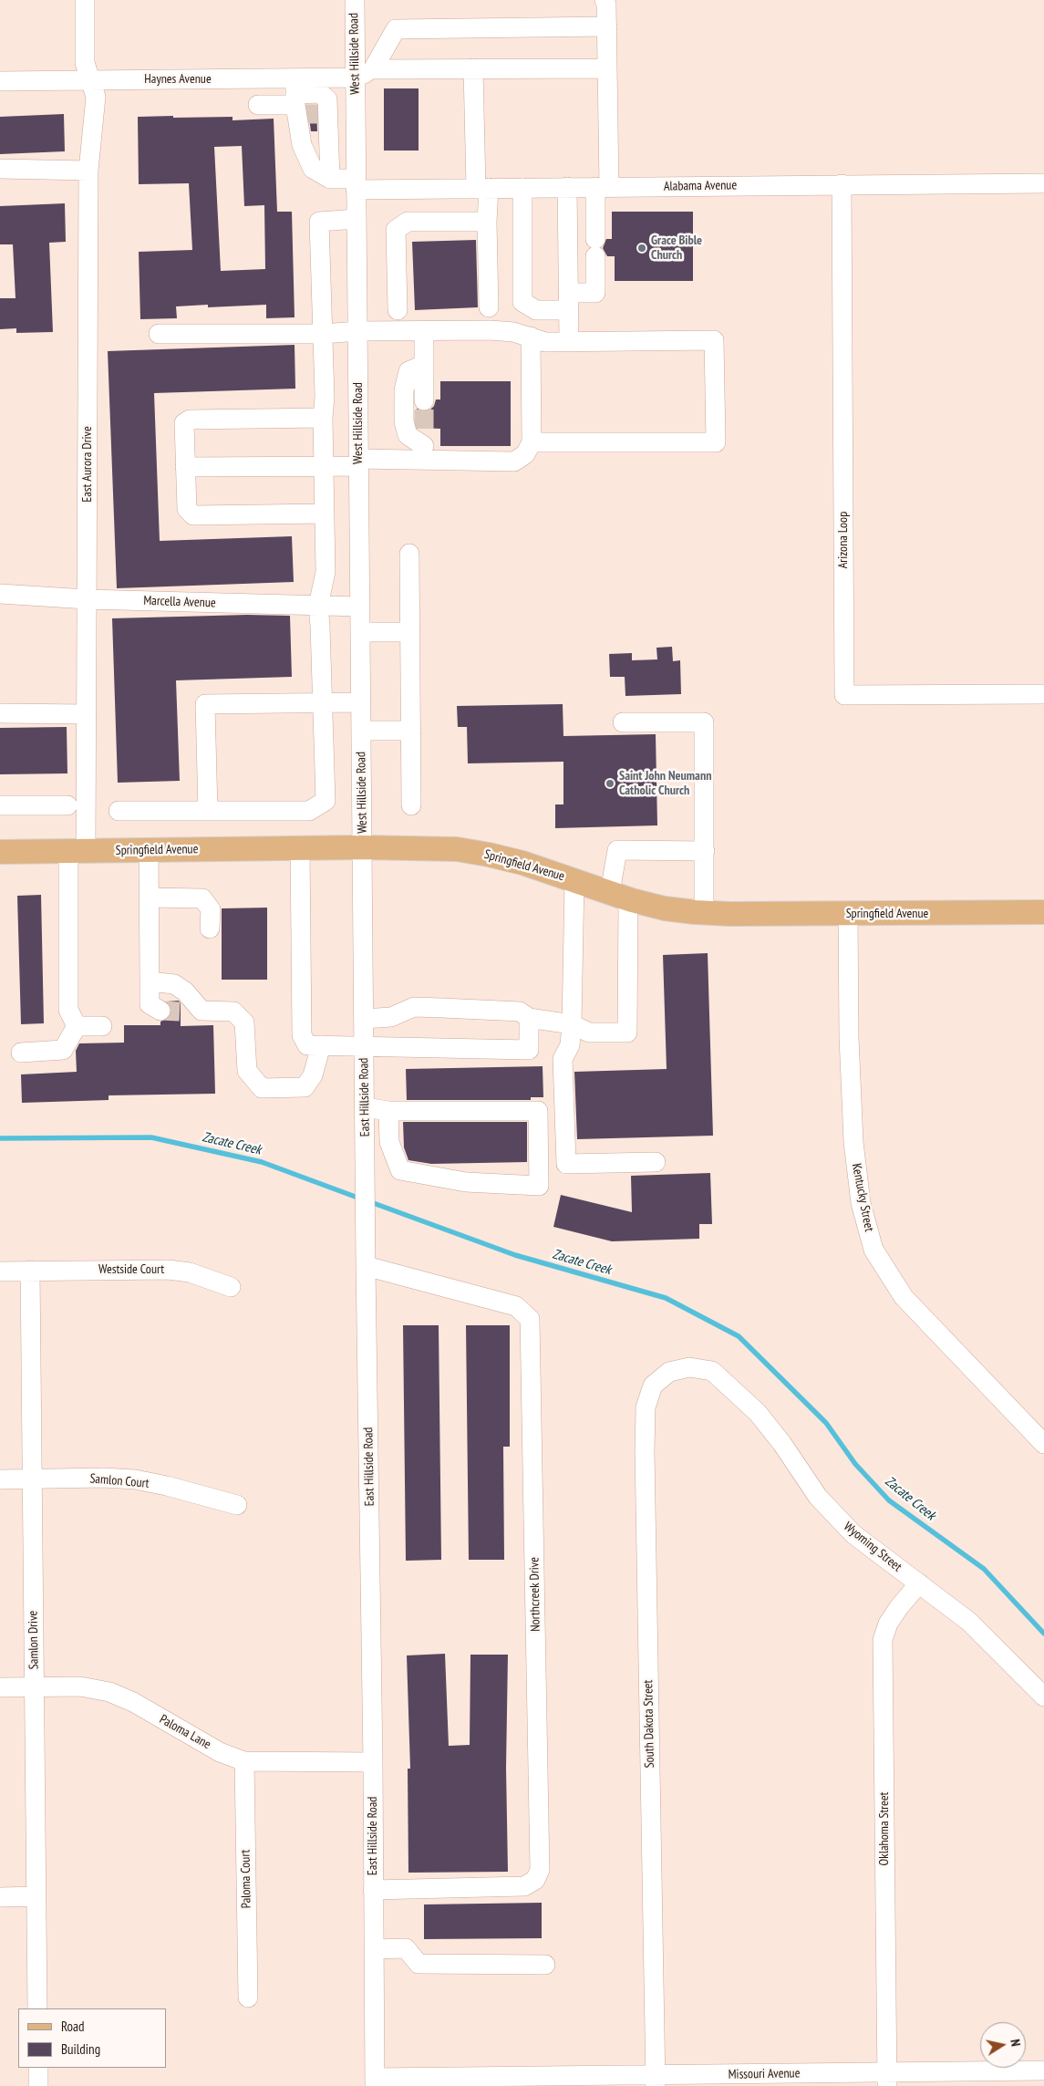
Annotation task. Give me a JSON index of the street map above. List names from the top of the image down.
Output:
{
  "streets": {
    "main road": ["Springfield Avenue"],
    "street": [
      "West Hillside Road",
      "Haynes Avenue",
      "Alabama Avenue",
      "East Aurora Drive",
      "Arizona Loop",
      "Marcella Avenue",
      "East Hillside Road",
      "Kentucky Street",
      "Westside Court",
      "Samlon Court",
      "Wyoming Street",
      "Northcreek Drive",
      "Samlon Drive",
      "South Dakota Street",
      "Paloma Lane",
      "Oklahoma Street",
      "Paloma Court",
      "Missouri Avenue"
    ]
  },
  "crossings": [
    ["West Hillside Road", "Haynes Avenue"],
    ["West Hillside Road", "Alabama Avenue"],
    ["West Hillside Road", "Marcella Avenue"],
    ["West Hillside Road", "Springfield Avenue"],
    ["West Hillside Road", "East Hillside Road"],
    ["Haynes Avenue", "East Aurora Drive"],
    ["Alabama Avenue", "Arizona Loop"],
    ["East Aurora Drive", "Marcella Avenue"],
    ["East Aurora Drive", "Springfield Avenue"],
    ["Springfield Avenue", "East Hillside Road"],
    ["Springfield Avenue", "Kentucky Street"],
    ["East Hillside Road", "Northcreek Drive"],
    ["East Hillside Road", "Paloma Lane"],
    ["East Hillside Road", "Missouri Avenue"],
    ["Westside Court", "Samlon Drive"],
    ["Samlon Court", "Samlon Drive"],
    ["Wyoming Street", "South Dakota Street"],
    ["Wyoming Street", "Oklahoma Street"],
    ["Samlon Drive", "Paloma Lane"],
    ["South Dakota Street", "Missouri Avenue"],
    ["Paloma Lane", "Paloma Court"],
    ["Oklahoma Street", "Missouri Avenue"]
  ],
  "water": ["Zacate Creek"],
  "places": ["Grace Bible Church", "Saint John Neumann Catholic Church"],
  "legend": ["Road", "Building"],
  "north": "right"
}
